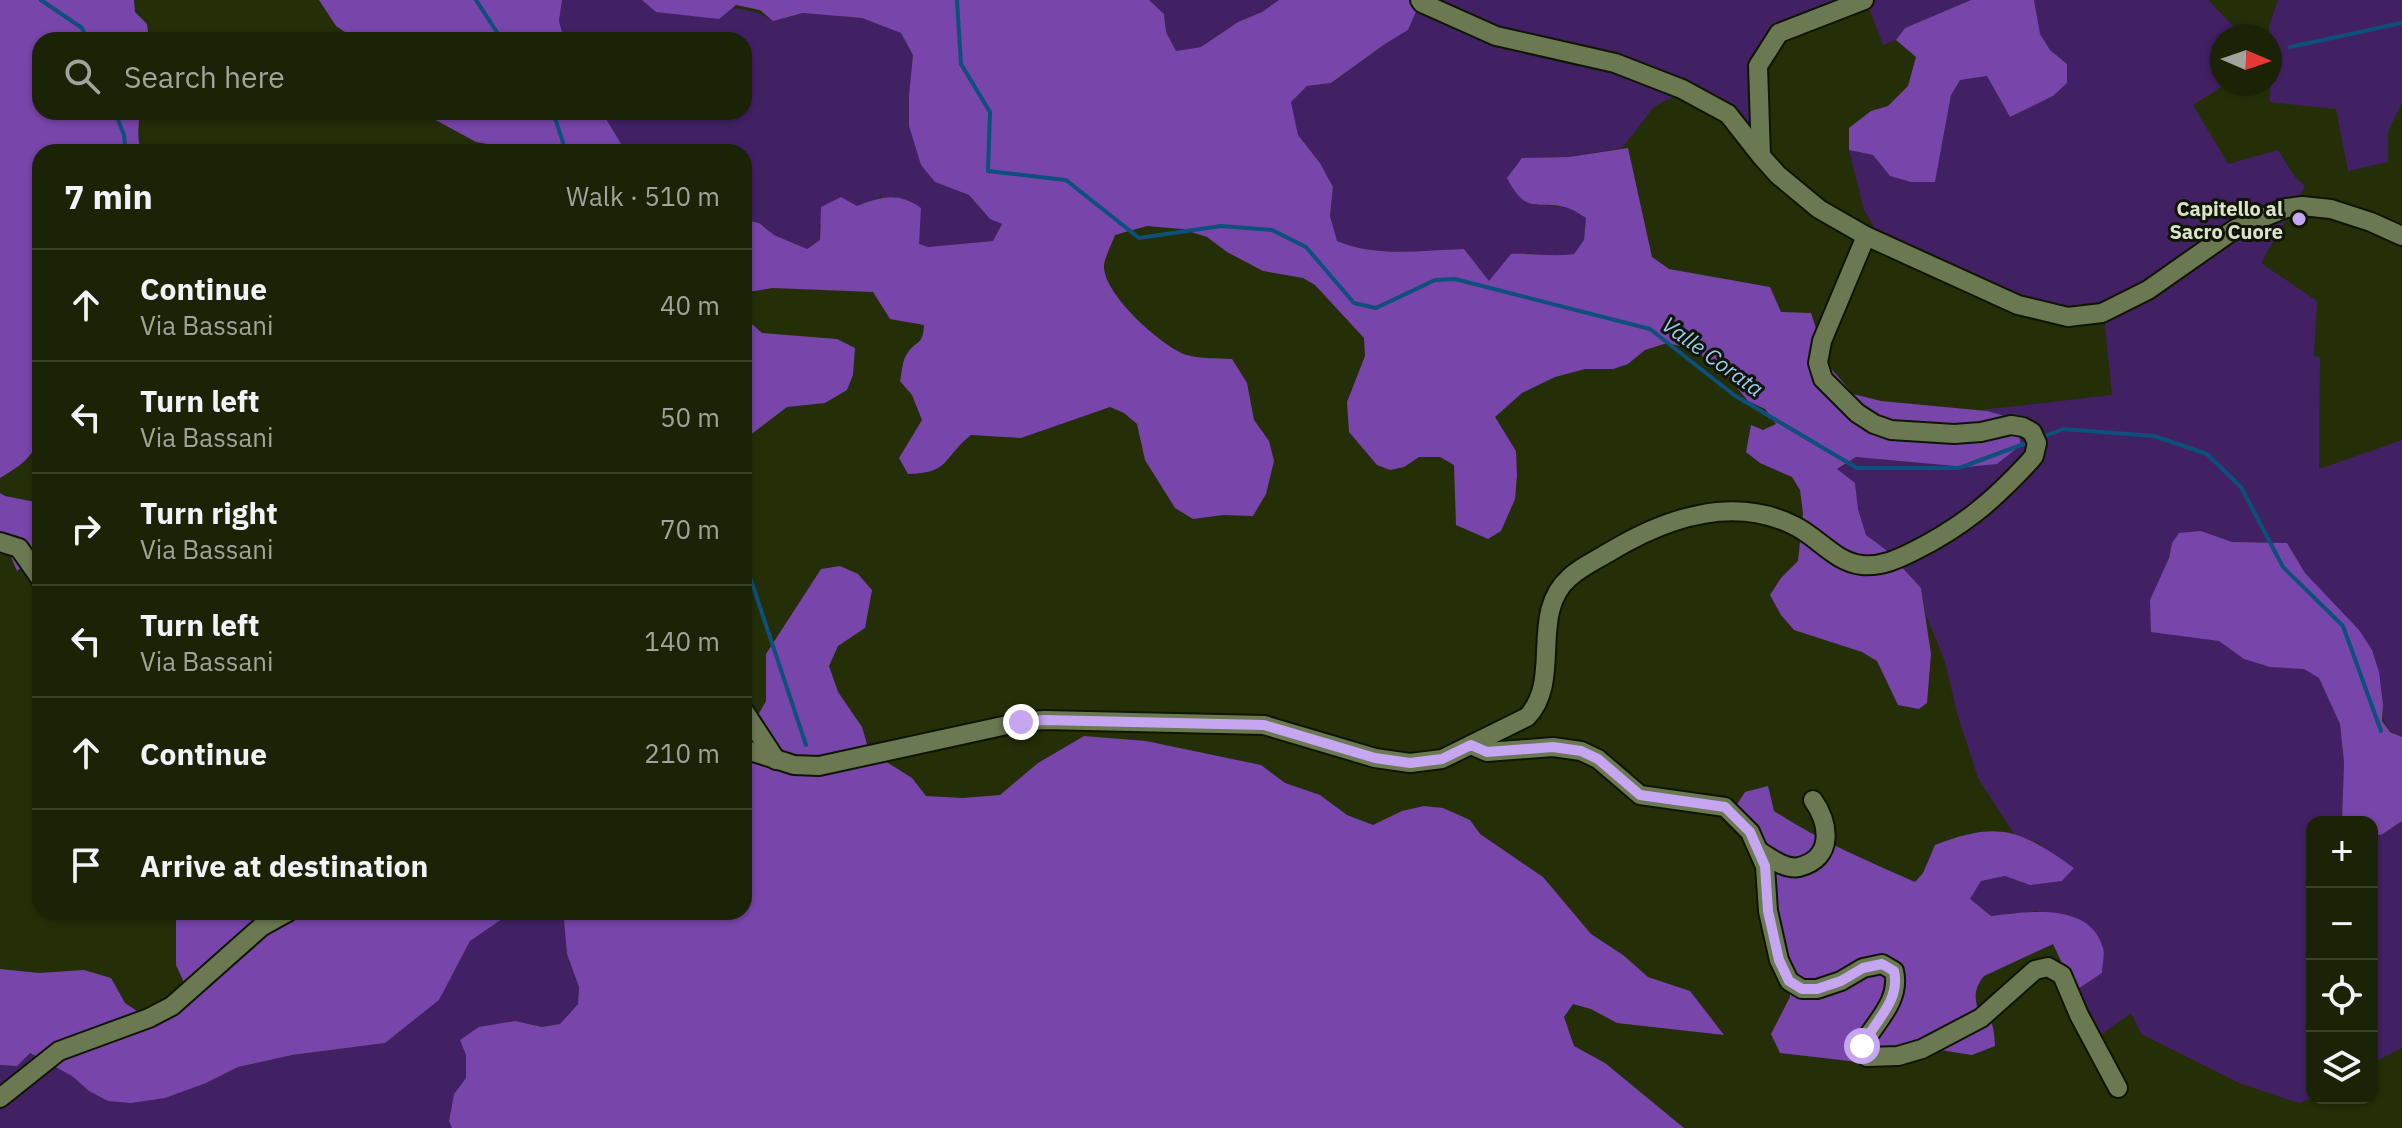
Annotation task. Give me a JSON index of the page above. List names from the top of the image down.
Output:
{
  "water": ["Valle Corata"],
  "places": ["Capitello al Sacro Cuore"],
  "north": "right",
  "page": {
    "search": "Search here",
    "heading": ["7 min", "Walk · 510 m"],
    "list": [
      ["Continue", "Via Bassani", "40 m"],
      ["Turn left", "Via Bassani", "50 m"],
      ["Turn right", "Via Bassani", "70 m"],
      ["Turn left", "Via Bassani", "140 m"],
      ["Continue", "210 m"],
      "Arrive at destination"
    ],
    "map_buttons": ["+", "−"]
  }
}
